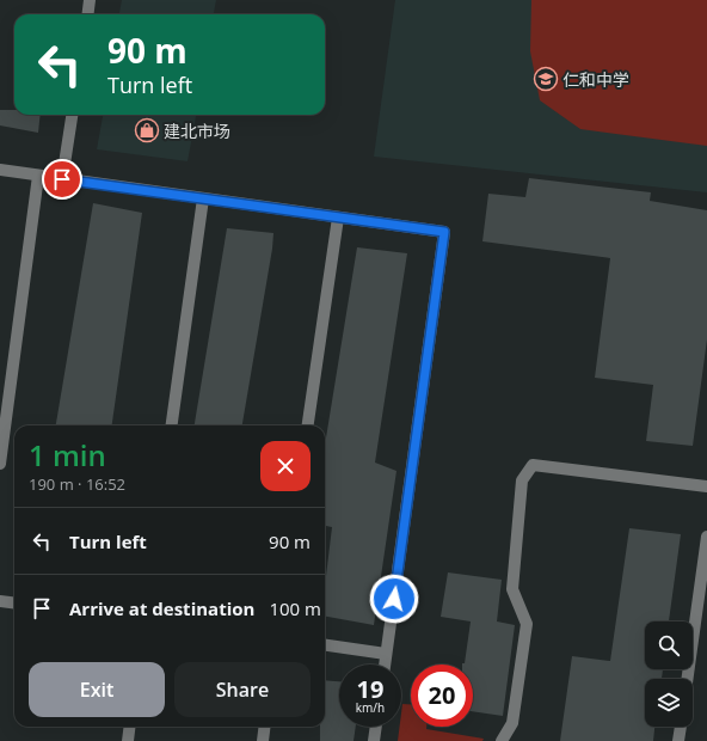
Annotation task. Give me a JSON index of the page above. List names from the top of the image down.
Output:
{
  "places": {
    "school or university": ["仁和中学"],
    "shop": ["建北市场"]
  },
  "page": {
    "turn": ["90 m", "Turn left"],
    "heading": ["1 min", "190 m · 16:52"],
    "list": [
      {
        "name": "Turn left",
        "value": "90 m"
      },
      {
        "name": "Arrive at destination",
        "value": "100 m"
      }
    ],
    "buttons": ["Exit", "Share"],
    "speed": "19 km/h",
    "limit": "20"
  }
}
